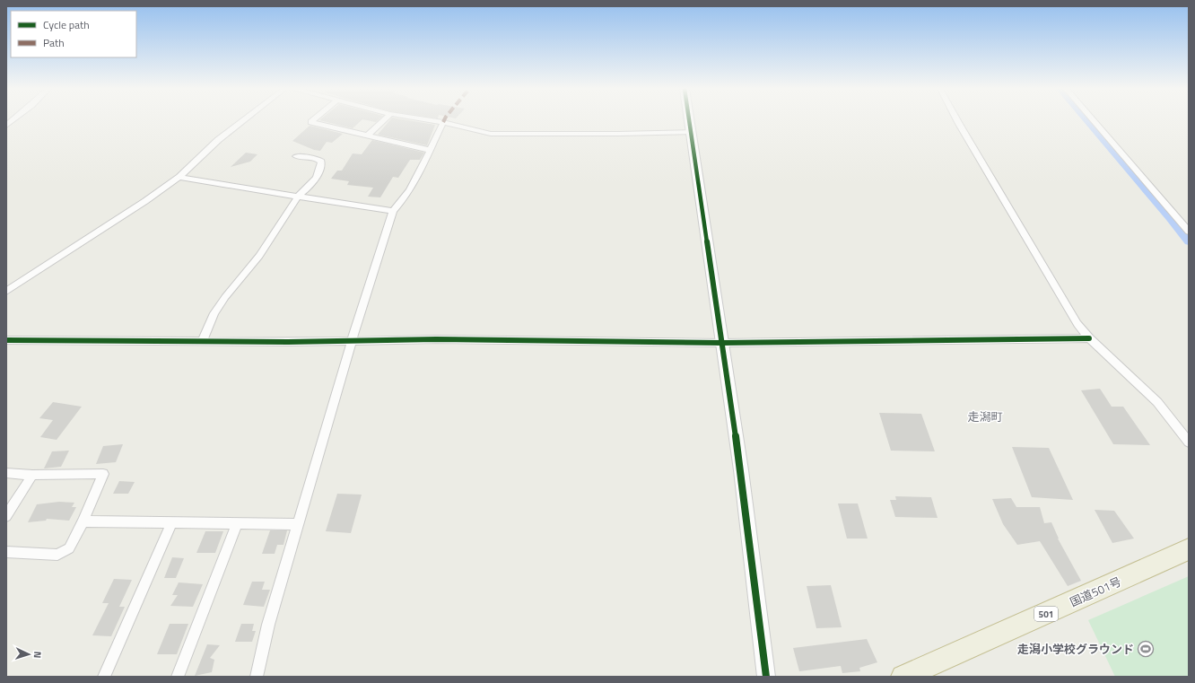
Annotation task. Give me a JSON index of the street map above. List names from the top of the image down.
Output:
{
  "streets": {
    "highway": ["国道501号", "501"]
  },
  "districts": ["走潟町"],
  "places": {
    "sports": ["走潟小学校グラウンド"]
  },
  "legend": ["Cycle path", "Path"],
  "north": "right"
}
